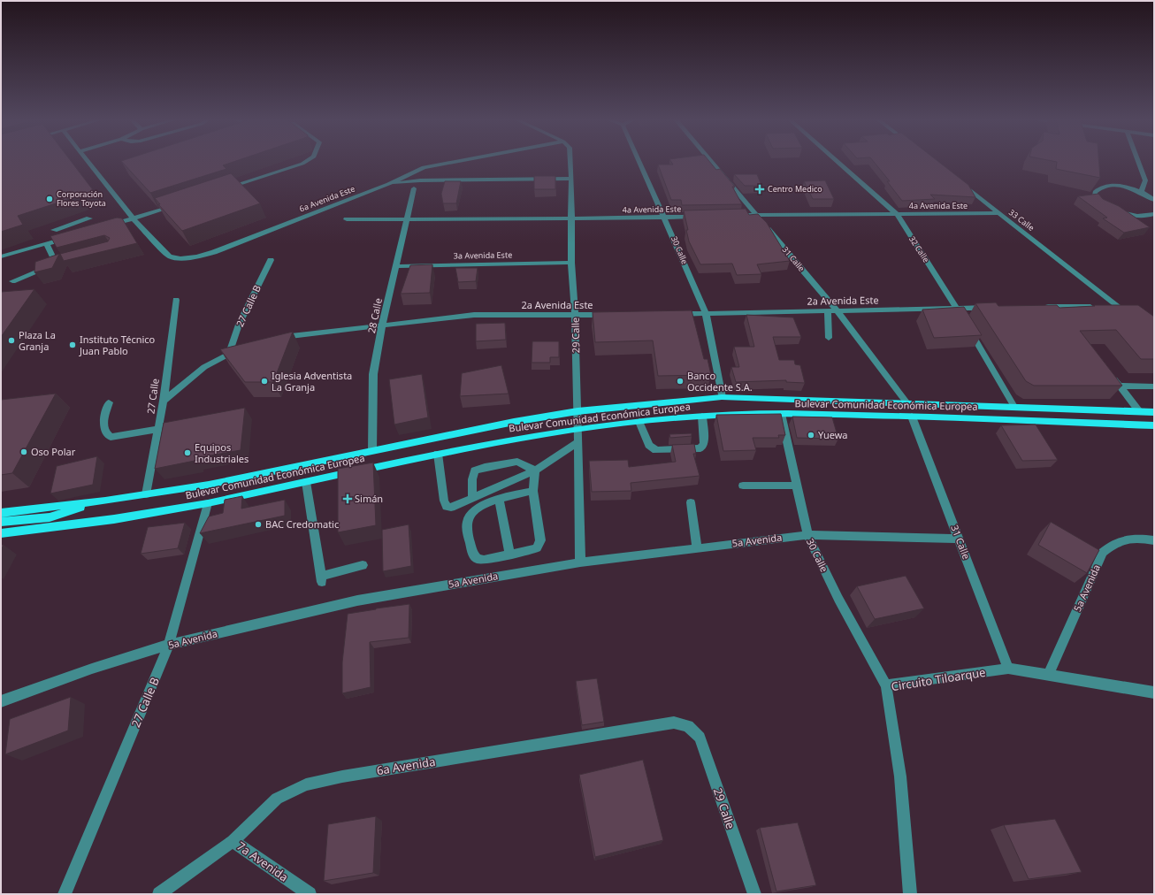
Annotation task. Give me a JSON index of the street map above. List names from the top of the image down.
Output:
{
  "streets": {
    "main road": ["Bulevar Comunidad Económica Europea"],
    "street": [
      "6a Avenida Este",
      "4a Avenida Este",
      "33 Calle",
      "32 Calle",
      "30 Calle",
      "3a Avenida Este",
      "31 Calle",
      "2a Avenida Este",
      "27 Calle B",
      "28 Calle",
      "29 Calle",
      "27 Calle",
      "5a Avenida",
      "Circuito Tiloarque",
      "6a Avenida",
      "7a Avenida"
    ]
  },
  "crossings": [
    ["4a Avenida Este", "33 Calle"],
    ["4a Avenida Este", "32 Calle"],
    ["4a Avenida Este", "30 Calle"],
    ["4a Avenida Este", "31 Calle"],
    ["4a Avenida Este", "28 Calle"],
    ["4a Avenida Este", "29 Calle"],
    ["32 Calle", "2a Avenida Este"],
    ["32 Calle", "Bulevar Comunidad Económica Europea"],
    ["30 Calle", "2a Avenida Este"],
    ["30 Calle", "Bulevar Comunidad Económica Europea"],
    ["30 Calle", "5a Avenida"],
    ["30 Calle", "Circuito Tiloarque"],
    ["3a Avenida Este", "28 Calle"],
    ["3a Avenida Este", "29 Calle"],
    ["31 Calle", "2a Avenida Este"],
    ["31 Calle", "Bulevar Comunidad Económica Europea"],
    ["31 Calle", "5a Avenida"],
    ["31 Calle", "Circuito Tiloarque"],
    ["2a Avenida Este", "28 Calle"],
    ["2a Avenida Este", "29 Calle"],
    ["27 Calle B", "Bulevar Comunidad Económica Europea"],
    ["27 Calle B", "5a Avenida"],
    ["28 Calle", "Bulevar Comunidad Económica Europea"],
    ["29 Calle", "Bulevar Comunidad Económica Europea"],
    ["29 Calle", "5a Avenida"],
    ["29 Calle", "6a Avenida"],
    ["27 Calle", "Bulevar Comunidad Económica Europea"],
    ["5a Avenida", "Circuito Tiloarque"],
    ["6a Avenida", "7a Avenida"]
  ],
  "places": {
    "health": ["Centro Medico", "Simán"],
    "other": [
      "Corporación Flores Toyota",
      "Plaza La Granja",
      "Instituto Técnico Juan Pablo",
      "Iglesia Adventista La Granja",
      "Banco Occidente S.A.",
      "Yuewa",
      "Oso Polar",
      "Equipos Industriales",
      "BAC Credomatic"
    ]
  }
}
